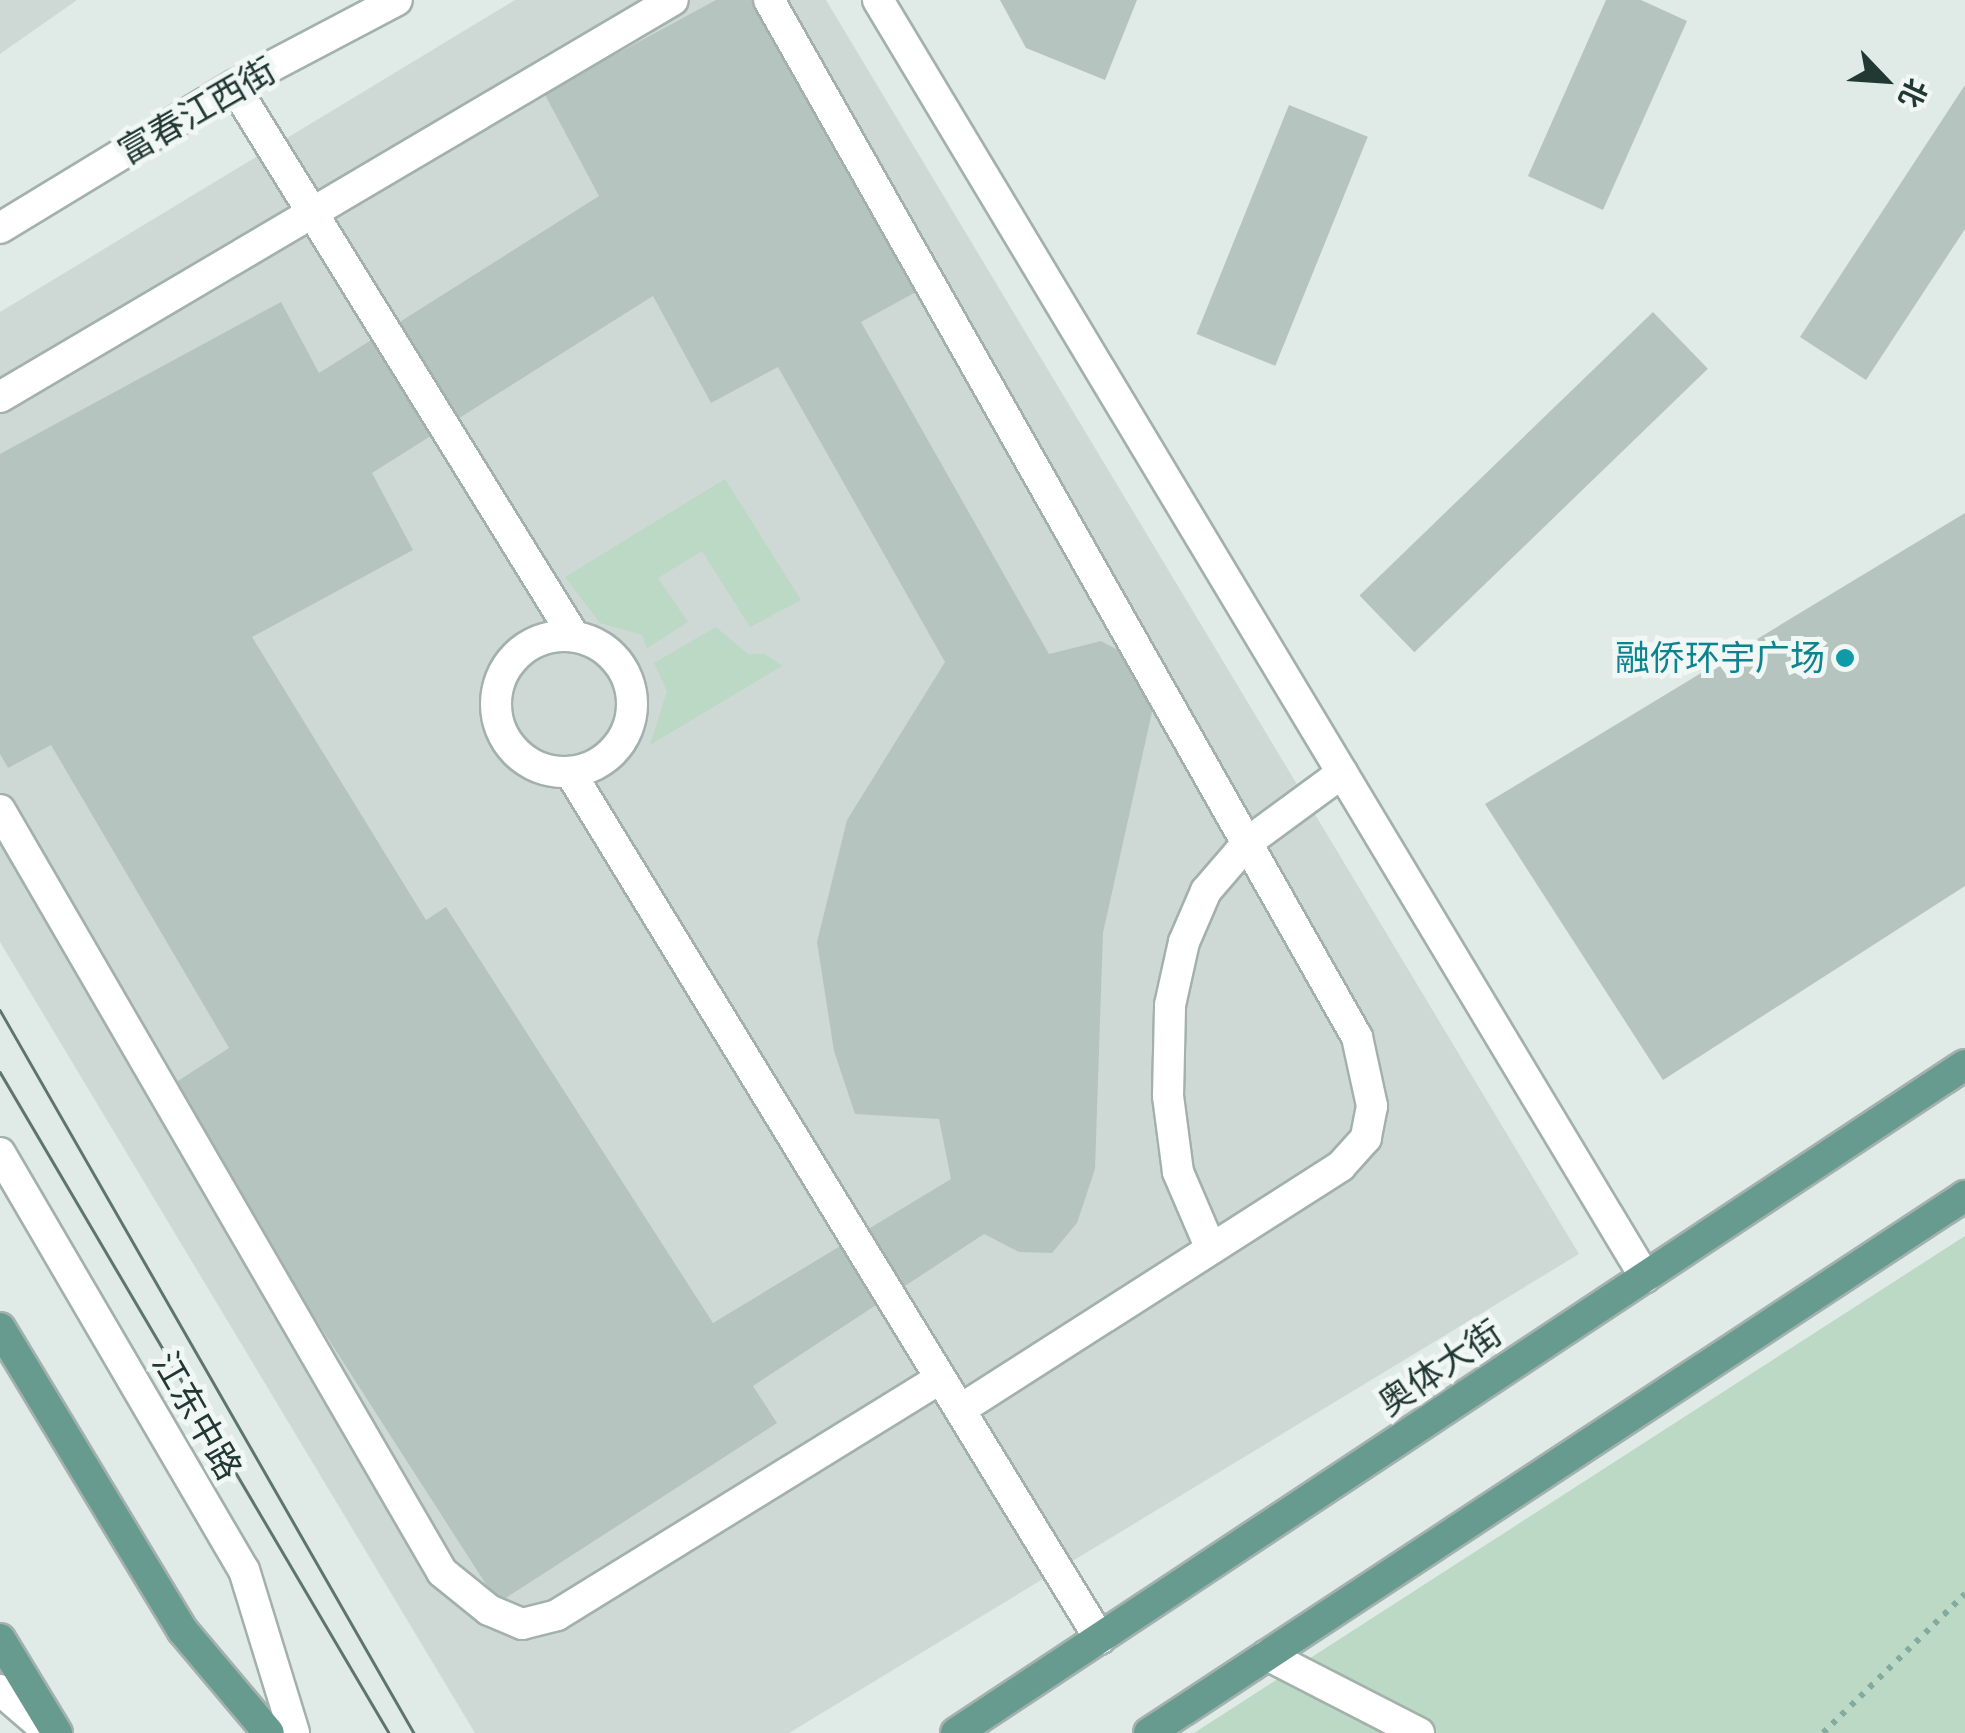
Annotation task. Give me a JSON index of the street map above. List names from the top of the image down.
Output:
{
  "streets": {
    "main road": ["奥体大街"],
    "street": ["富春江西街", "江东中路"]
  },
  "places": ["融侨环宇广场"],
  "north": "bottom right"
}
